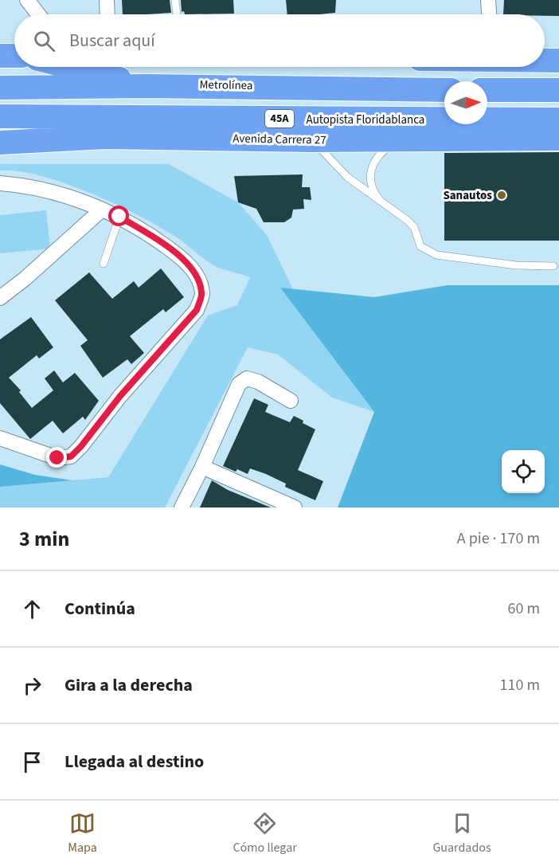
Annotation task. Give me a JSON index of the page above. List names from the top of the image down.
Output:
{
  "streets": {
    "highway": ["45A", "Autopista Floridablanca", "Avenida Carrera 27"]
  },
  "places": ["Sanautos"],
  "north": "right",
  "page": {
    "search": "Buscar aquí",
    "heading": ["3 min", "A pie · 170 m"],
    "list": [
      ["Continúa", "60 m"],
      ["Gira a la derecha", "110 m"],
      "Llegada al destino"
    ],
    "nav": ["Mapa", "Cómo llegar", "Guardados"]
  }
}
